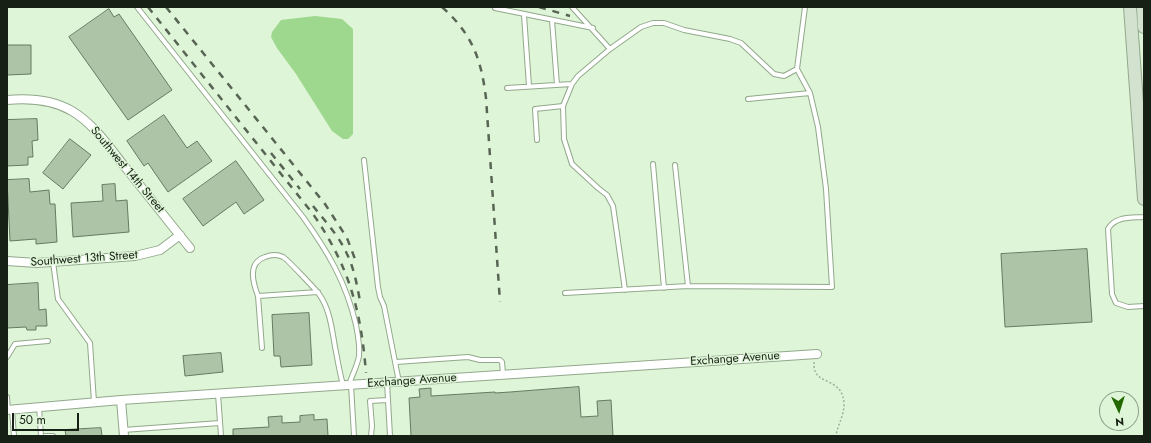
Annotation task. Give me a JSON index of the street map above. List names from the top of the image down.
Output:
{
  "streets": {
    "street": ["Southwest 14th Street", "Southwest 13th Street", "Exchange Avenue"]
  },
  "crossings": [
    ["Southwest 14th Street", "Southwest 13th Street"]
  ],
  "scale_bar": "50 m",
  "north": "bottom"
}
